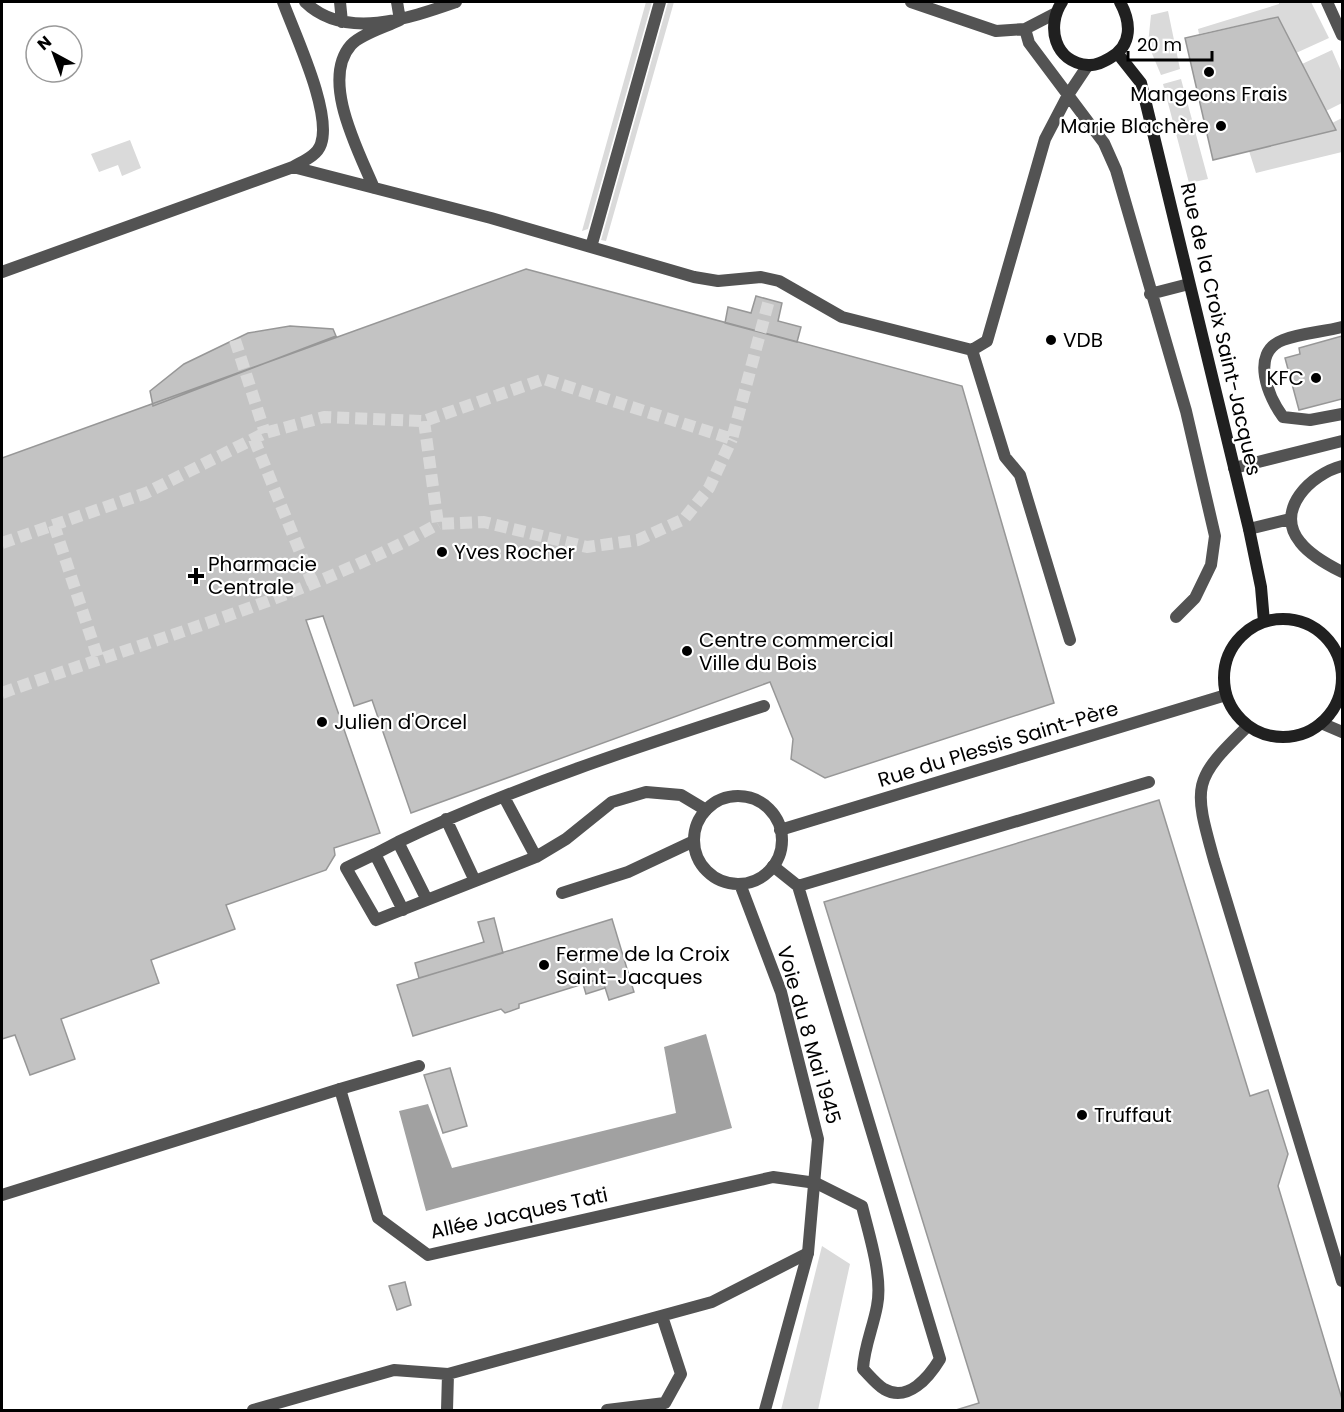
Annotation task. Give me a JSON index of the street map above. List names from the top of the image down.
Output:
{
  "streets": {
    "street": [
      "Rue de la Croix Saint-Jacques",
      "Rue du Plessis Saint-Père",
      "Voie du 8 Mai 1945",
      "Allée Jacques Tati"
    ]
  },
  "crossings": [
    ["Rue de la Croix Saint-Jacques", "Rue du Plessis Saint-Père"],
    ["Rue du Plessis Saint-Père", "Voie du 8 Mai 1945"],
    ["Voie du 8 Mai 1945", "Allée Jacques Tati"]
  ],
  "places": {
    "other": [
      "Mangeons Frais",
      "Marie Blachère",
      "VDB",
      "KFC",
      "Yves Rocher",
      "Centre commercial Ville du Bois",
      "Julien d'Orcel",
      "Ferme de la Croix Saint-Jacques",
      "Truffaut"
    ],
    "health": ["Pharmacie Centrale"]
  },
  "scale_bar": "20 m",
  "north": "top left"
}
